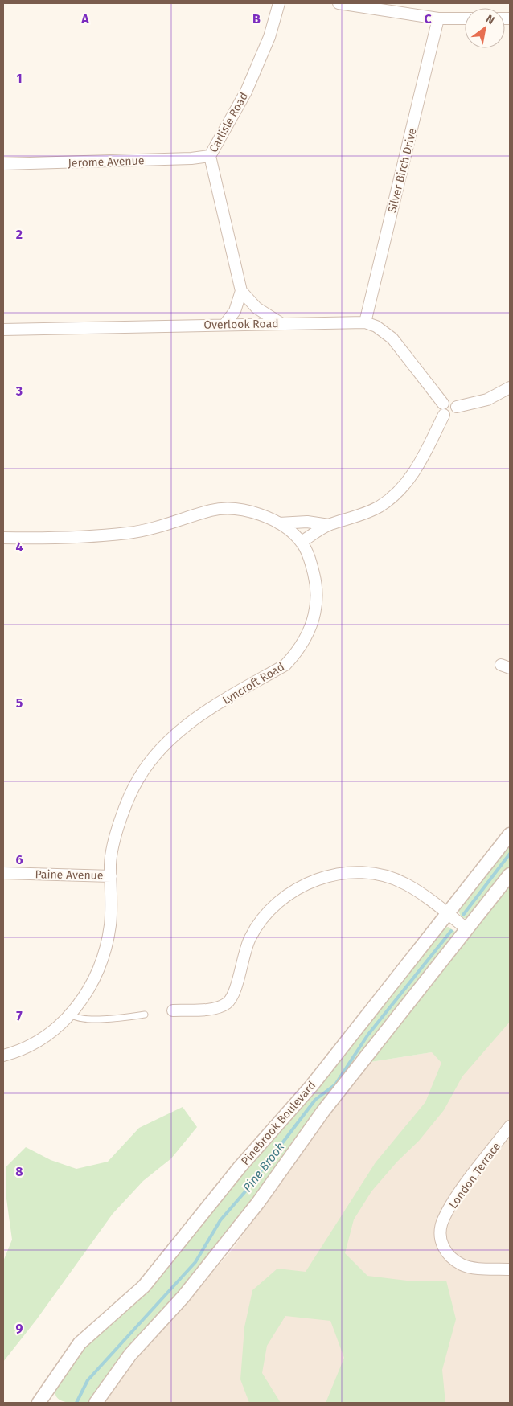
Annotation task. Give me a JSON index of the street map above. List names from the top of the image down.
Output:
{
  "streets": {
    "street": [
      "Carlisle Road",
      "Jerome Avenue",
      "Silver Birch Drive",
      "Overlook Road",
      "Lyncroft Road",
      "Paine Avenue",
      "Pinebrook Boulevard",
      "London Terrace"
    ]
  },
  "crossings": [
    ["Carlisle Road", "Jerome Avenue"],
    ["Carlisle Road", "Overlook Road"],
    ["Silver Birch Drive", "Overlook Road"],
    ["Lyncroft Road", "Paine Avenue"]
  ],
  "water": ["Pine Brook"],
  "north": "top right",
  "grid": {
    "columns": ["A", "B", "C"],
    "rows": [
      "1",
      "2",
      "3",
      "4",
      "5",
      "6",
      "7",
      "8",
      "9"
    ]
  }
}
